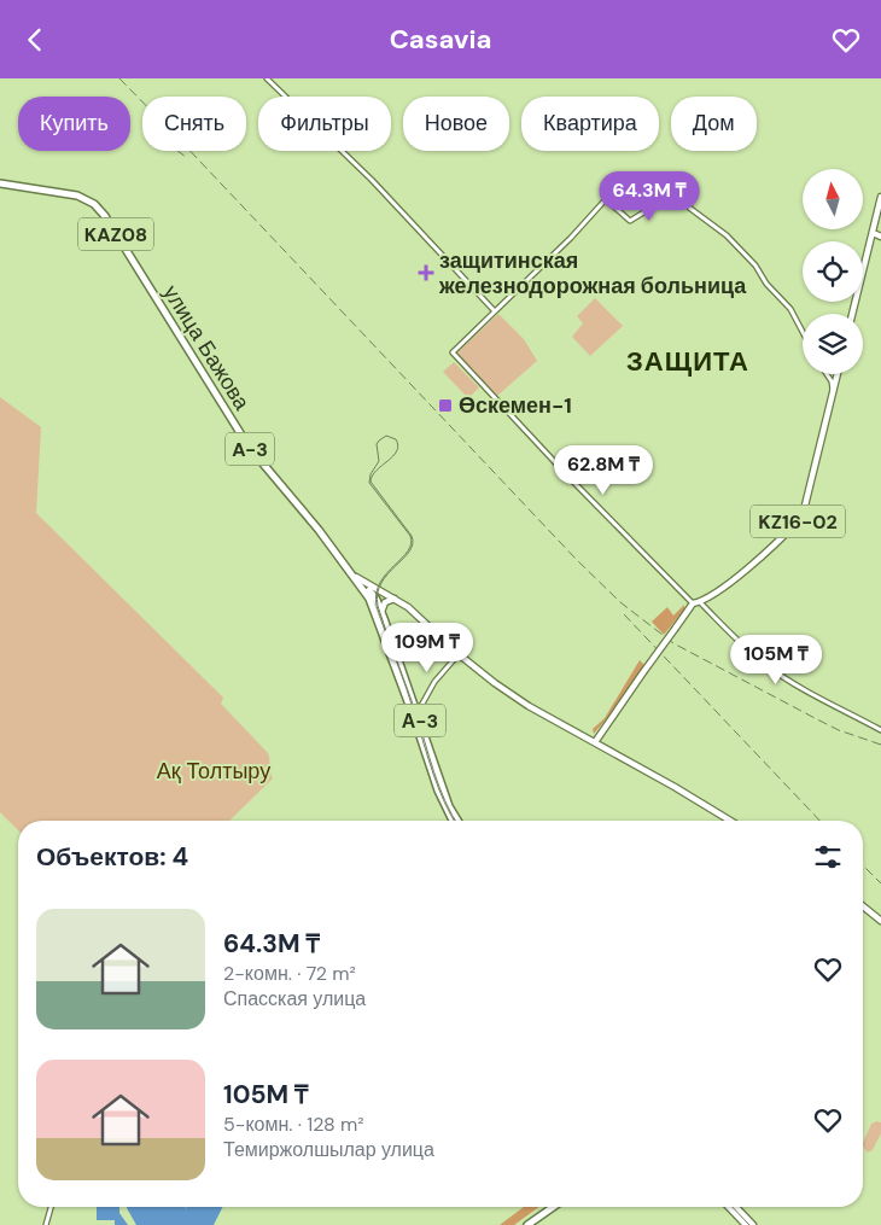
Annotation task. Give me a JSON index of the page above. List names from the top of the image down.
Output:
{
  "streets": {
    "highway": [
      "KAZ08",
      "улица Бажова",
      "A-3",
      "А-3"
    ],
    "main road": ["KZ16-02"]
  },
  "crossings": [
    ["улица Бажова", "KZ16-02"]
  ],
  "districts": ["ЗАЩИТА"],
  "parks": ["Ақ Толтыру"],
  "places": {
    "health": ["защитинская железнодорожная больница"],
    "transit": ["Өскемен-1"]
  },
  "north": "top",
  "page": {
    "header": "Casavia",
    "chip": [
      "Купить",
      "Снять",
      "Фильтры",
      "Новое",
      "Квартира",
      "Дом"
    ],
    "price": [
      "64.3M ₸",
      "62.8M ₸",
      "109M ₸",
      "105M ₸"
    ],
    "heading": "Объектов: 4",
    "list": [
      {
        "name": "64.3M ₸",
        "note": "2-комн. · 72 m² · Спасская улица"
      },
      {
        "name": "105M ₸",
        "note": "5-комн. · 128 m² · Темиржолшылар улица"
      }
    ]
  }
}
